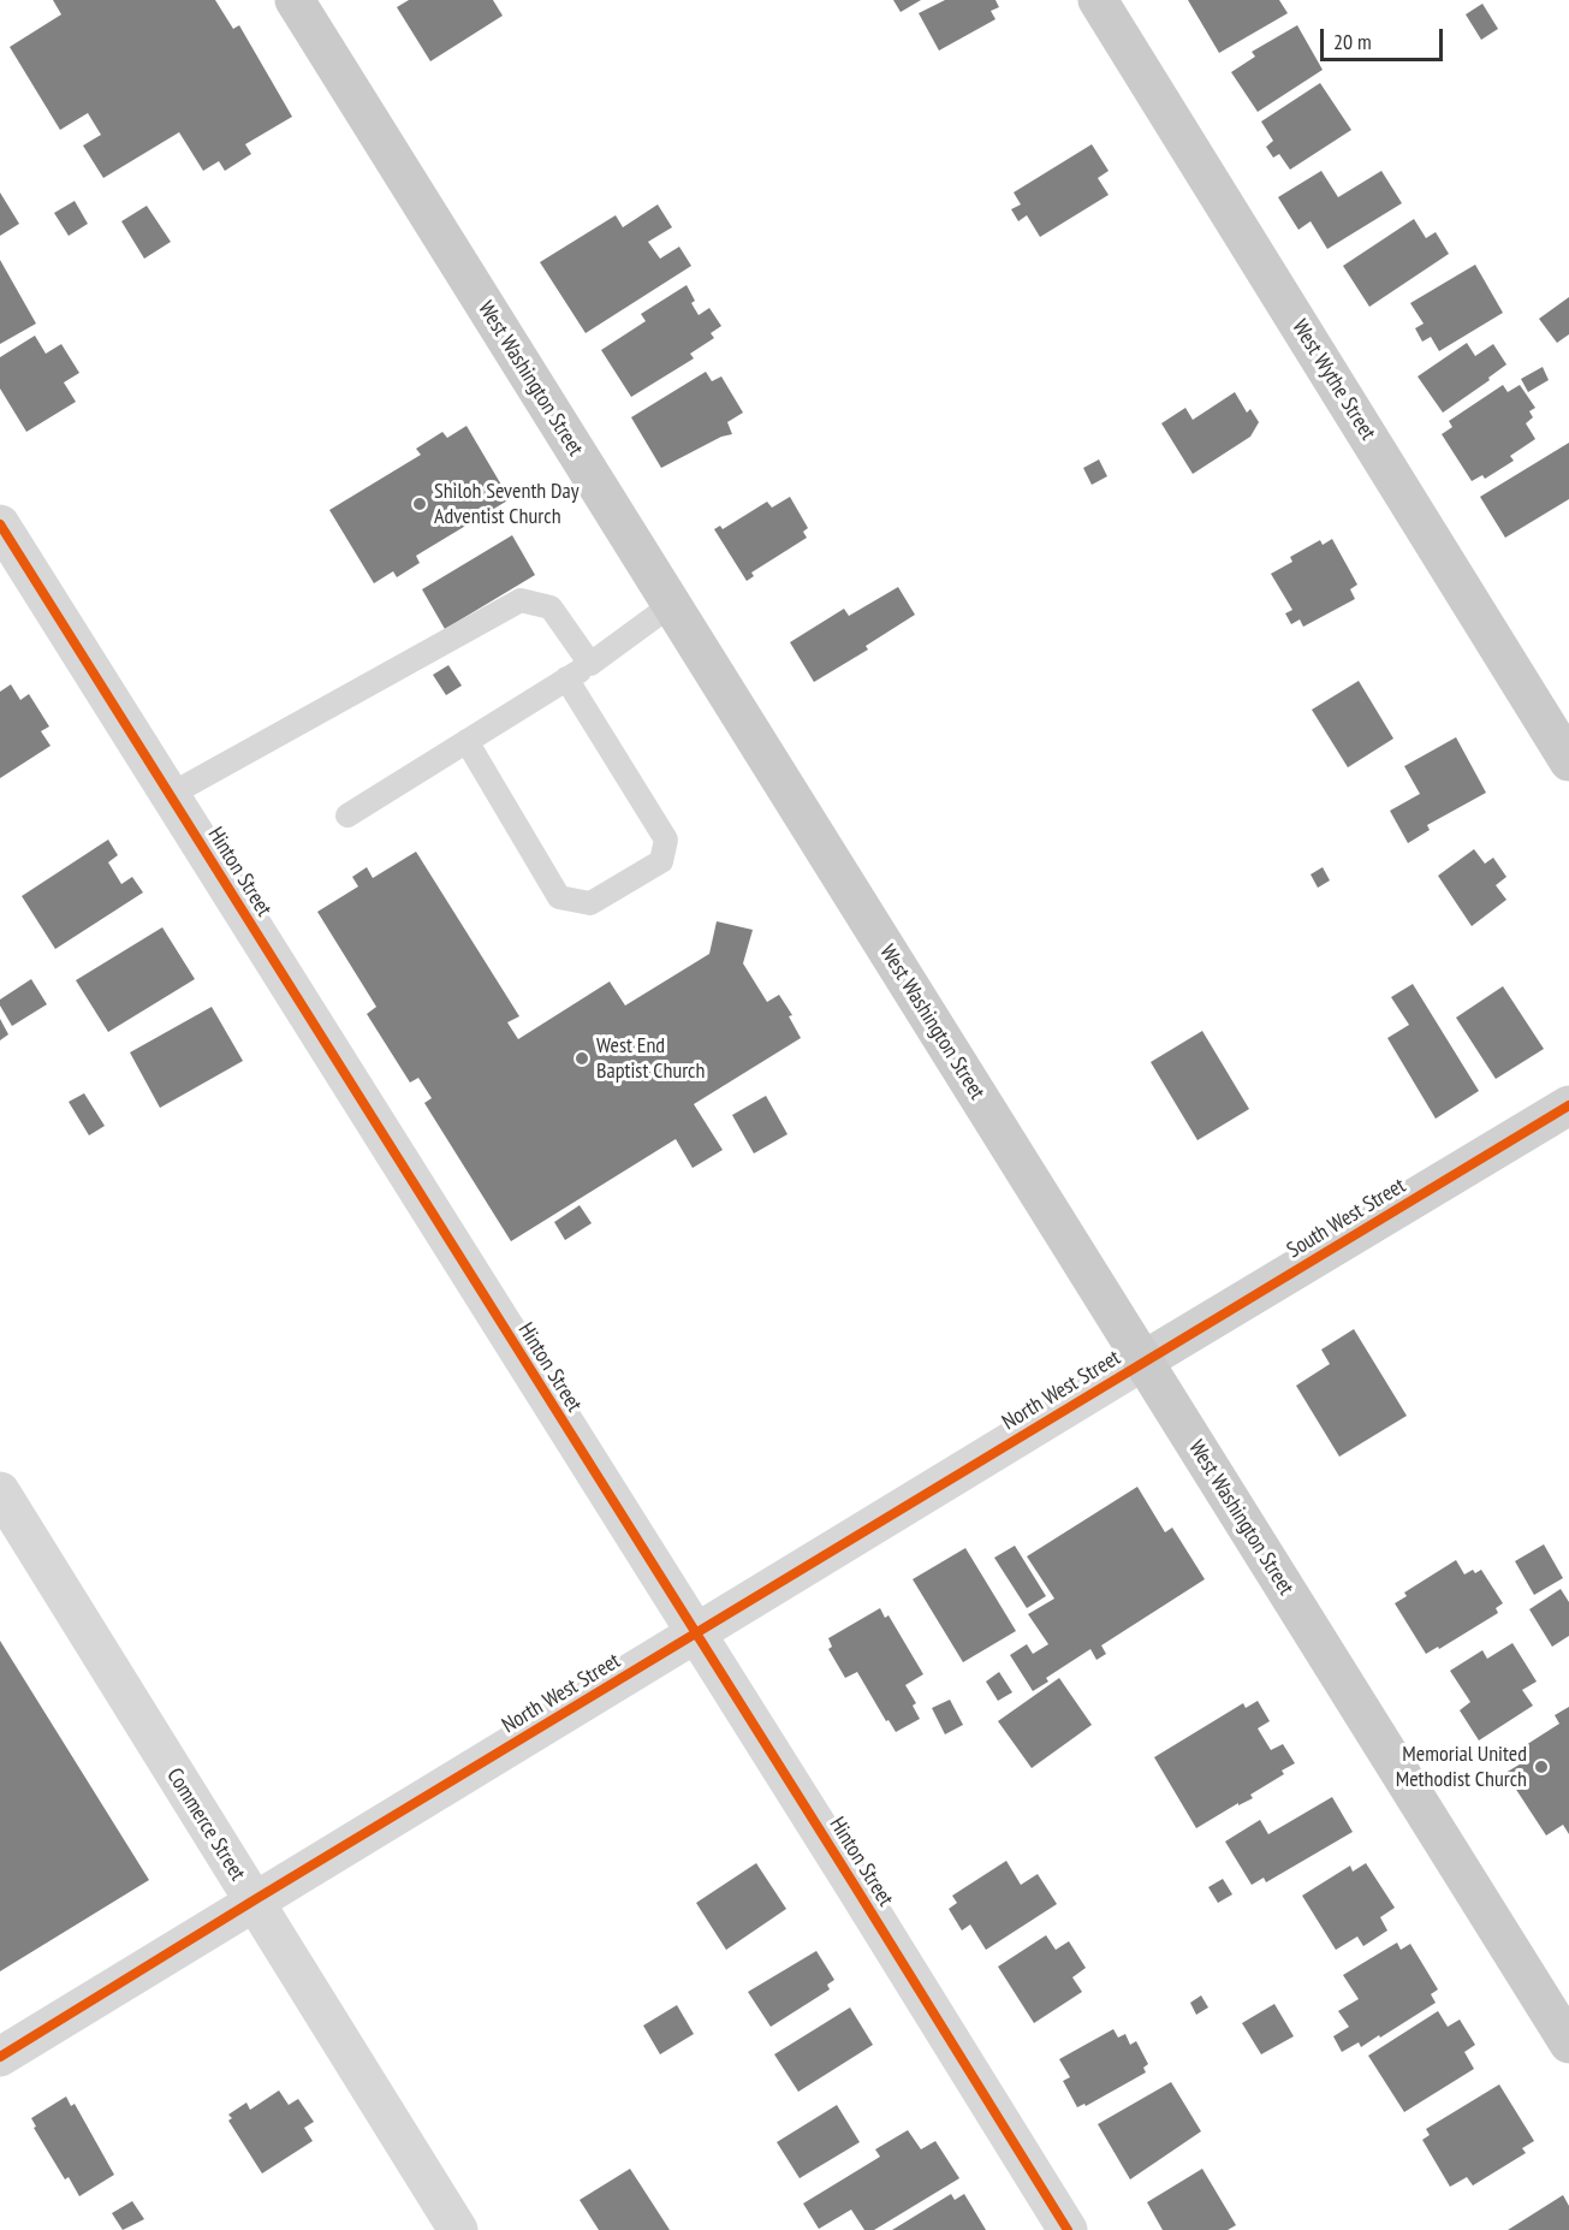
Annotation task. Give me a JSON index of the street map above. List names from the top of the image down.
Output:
{
  "streets": {
    "main road": ["West Washington Street", "West Wythe Street"],
    "street": [
      "Hinton Street",
      "South West Street",
      "North West Street",
      "Commerce Street"
    ]
  },
  "crossings": [
    ["West Washington Street", "South West Street"],
    ["West Washington Street", "North West Street"],
    ["Hinton Street", "North West Street"],
    ["South West Street", "North West Street"],
    ["North West Street", "Commerce Street"]
  ],
  "places": ["Shiloh Seventh Day Adventist Church", "West End Baptist Church", "Memorial United Methodist Church"],
  "scale_bar": "20 m"
}
